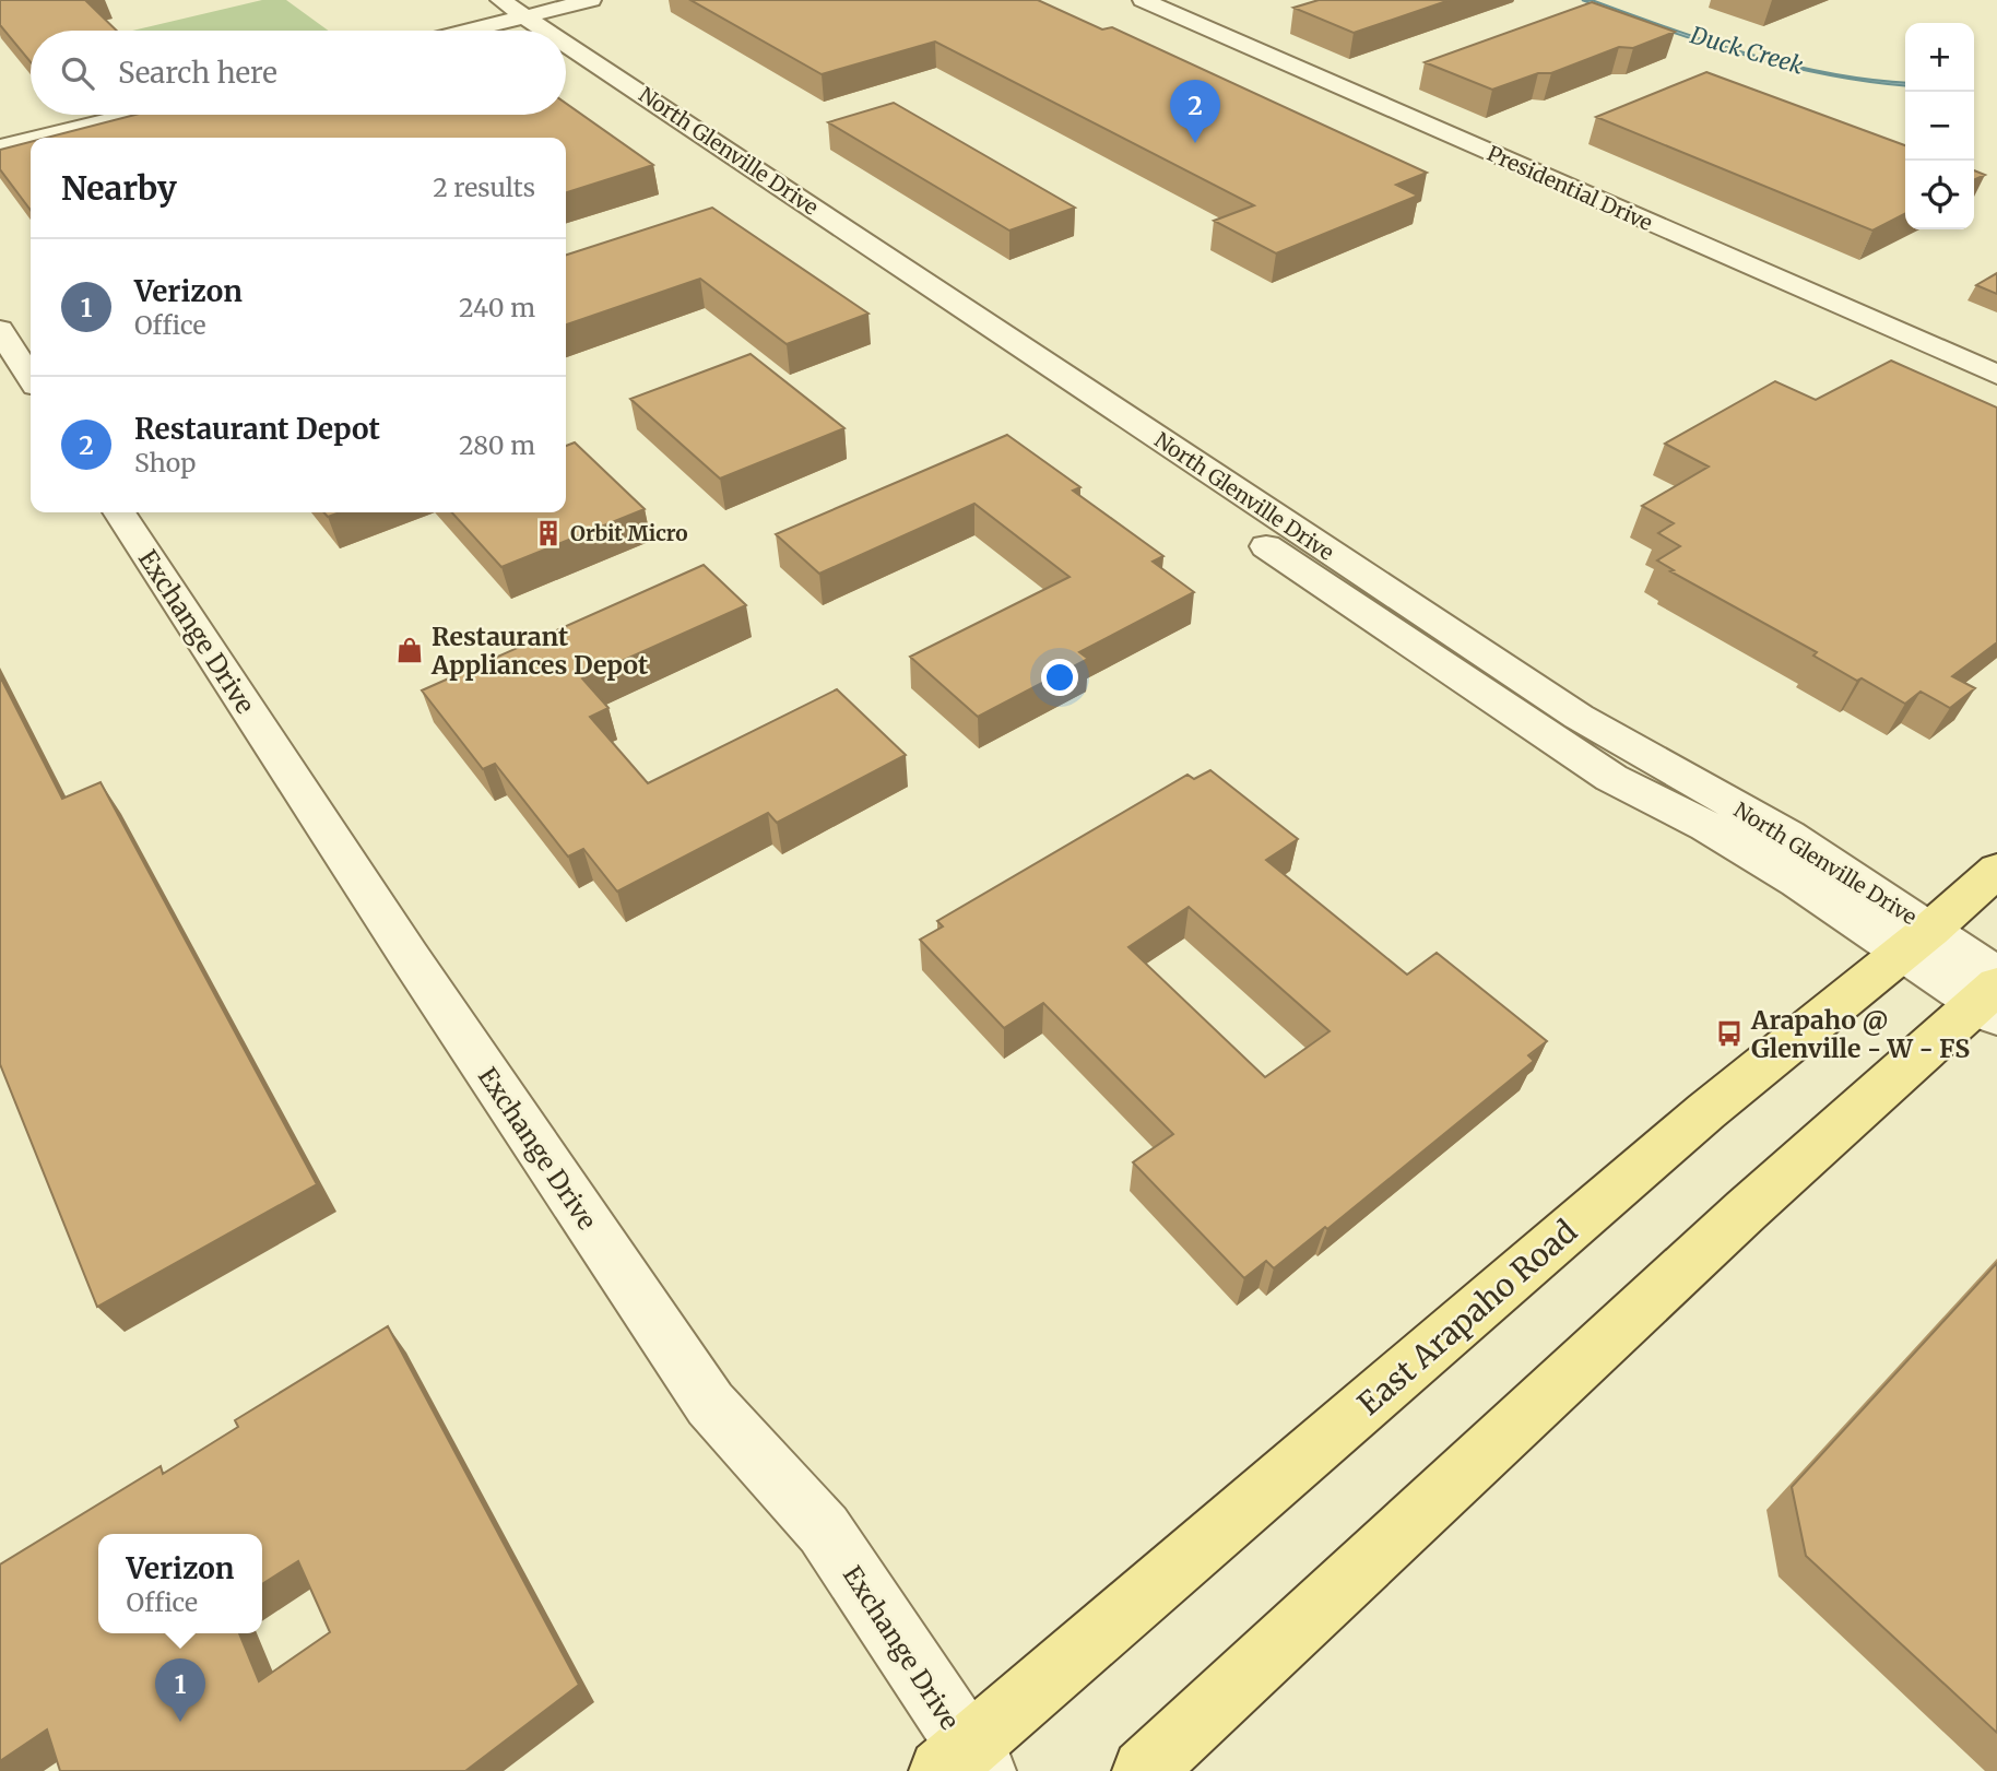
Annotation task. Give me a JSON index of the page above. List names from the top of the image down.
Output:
{
  "streets": {
    "main road": ["East Arapaho Road"],
    "street": ["North Glenville Drive", "Presidential Drive", "Exchange Drive"]
  },
  "crossings": [
    ["North Glenville Drive", "East Arapaho Road"],
    ["Exchange Drive", "East Arapaho Road"]
  ],
  "water": ["Duck Creek"],
  "places": {
    "building": ["Orbit Micro"],
    "shop": ["Restaurant Appliances Depot"],
    "bus stop": ["Arapaho @ Glenville - W - FS"]
  },
  "page": {
    "map_buttons": ["+", "−"],
    "search": "Search here",
    "pins": ["2", "1"],
    "heading": ["Nearby", "2 results"],
    "list": [
      {
        "mark": "1",
        "name": "Verizon",
        "note": "Office",
        "value": "240 m"
      },
      {
        "mark": "2",
        "name": "Restaurant Depot",
        "note": "Shop",
        "value": "280 m"
      }
    ],
    "popup": ["Verizon", "Office"]
  }
}
